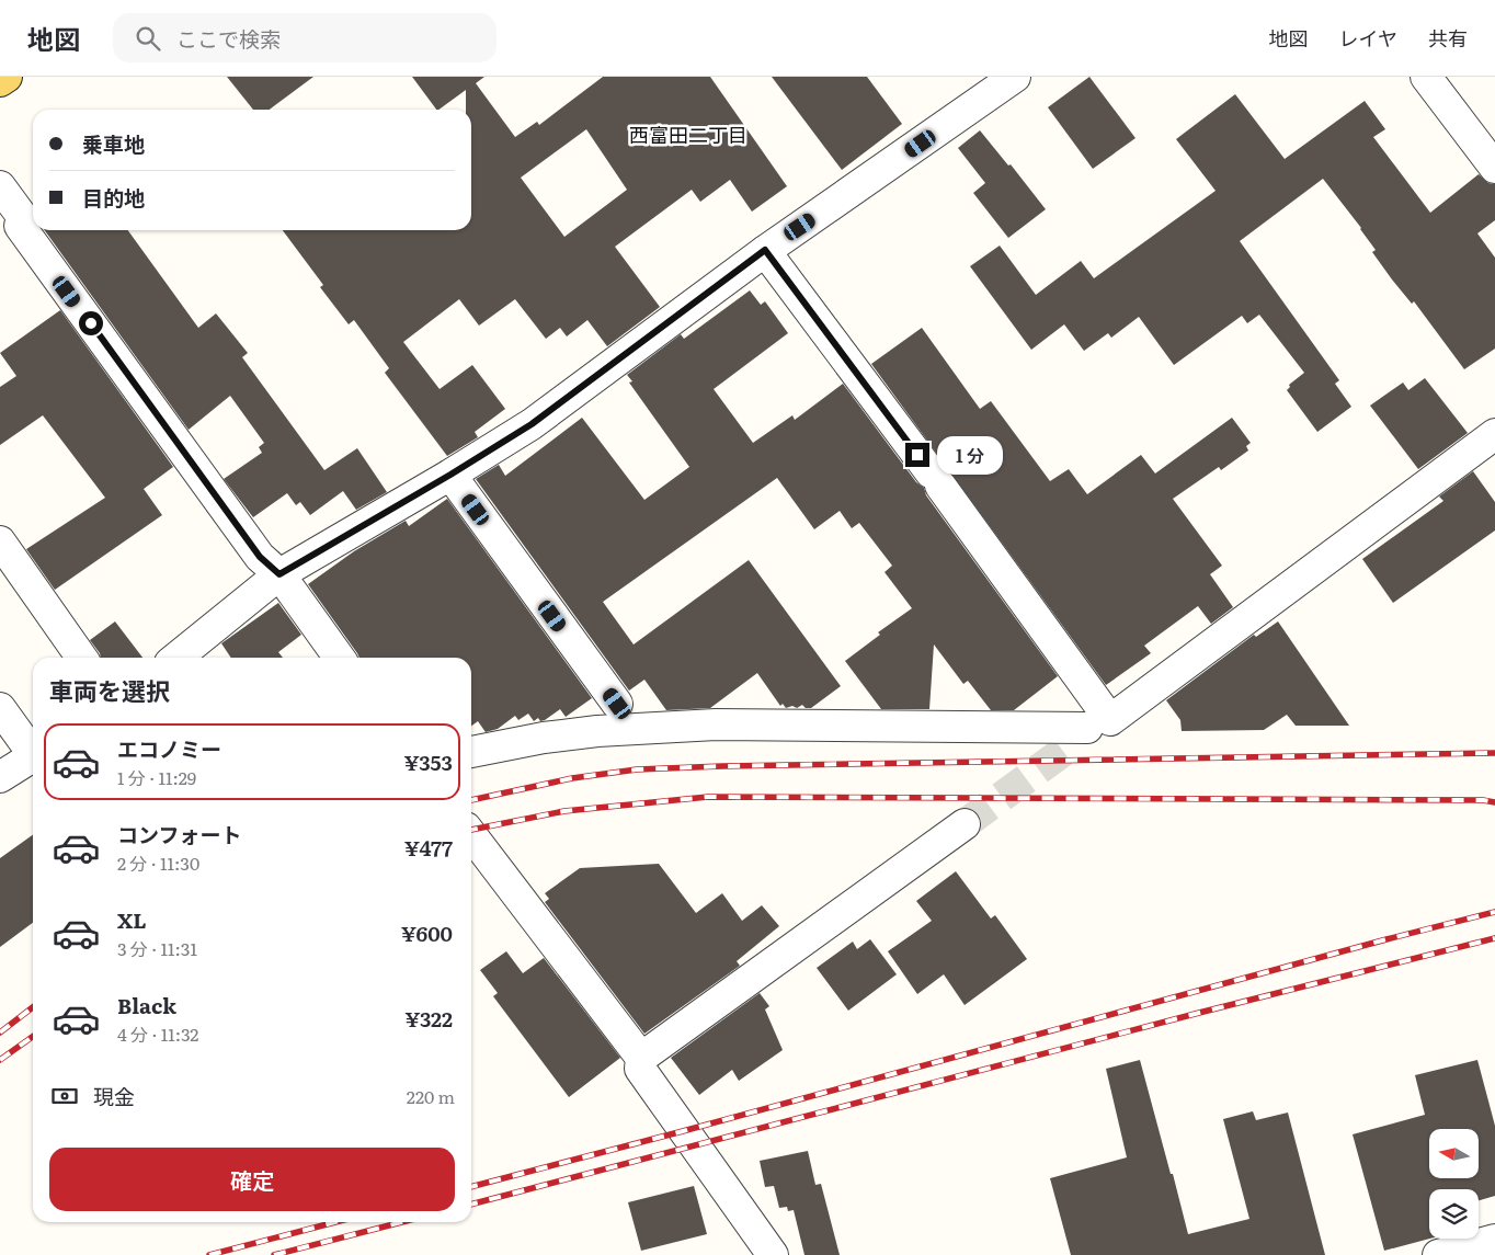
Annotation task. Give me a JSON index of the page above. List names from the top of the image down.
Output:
{
  "districts": ["西富田二丁目"],
  "north": "left",
  "page": {
    "header": "地図",
    "search": "ここで検索",
    "nav": ["地図", "レイヤ", "共有"],
    "banner": ["乗車地", "目的地"],
    "bubble": "1 分",
    "heading": "車両を選択",
    "list": [
      {
        "name": "エコノミー",
        "note": "1 分 · 11:29",
        "value": "¥353"
      },
      {
        "name": "コンフォート",
        "note": "2 分 · 11:30",
        "value": "¥477"
      },
      {
        "name": "XL",
        "note": "3 分 · 11:31",
        "value": "¥600"
      },
      {
        "name": "Black",
        "note": "4 分 · 11:32",
        "value": "¥322"
      }
    ],
    "pay": ["現金", "220 m"],
    "buttons": "確定"
  }
}
